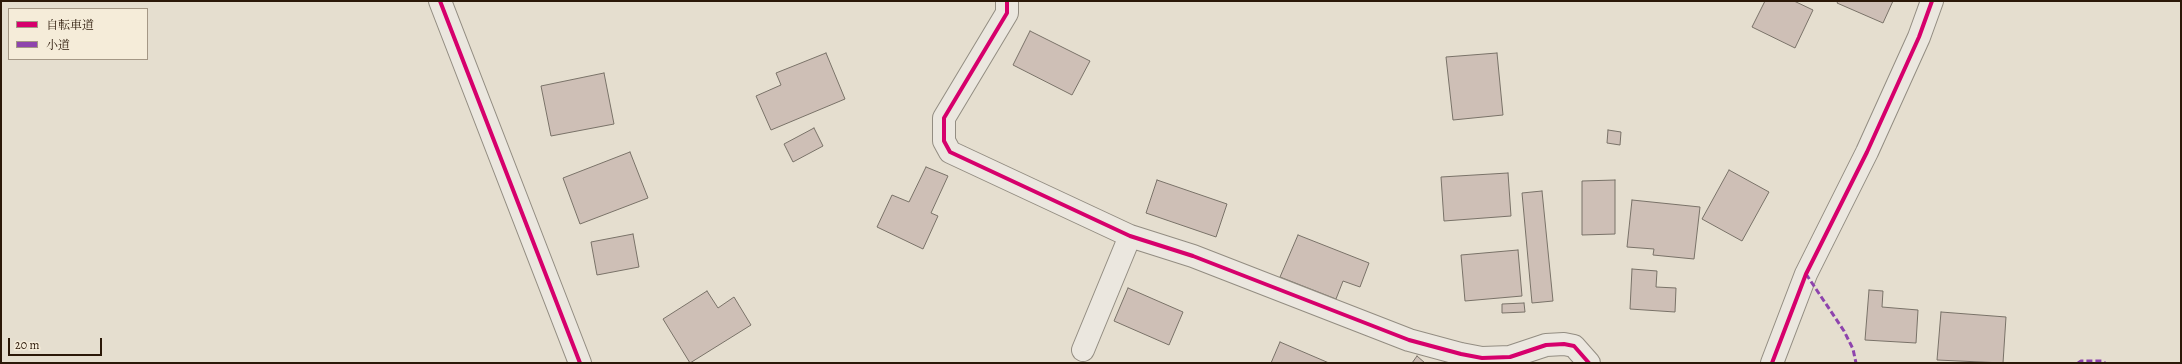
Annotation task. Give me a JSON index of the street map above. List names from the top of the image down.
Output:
{
  "legend": ["自転車道", "小道"],
  "scale_bar": "20 m"
}
